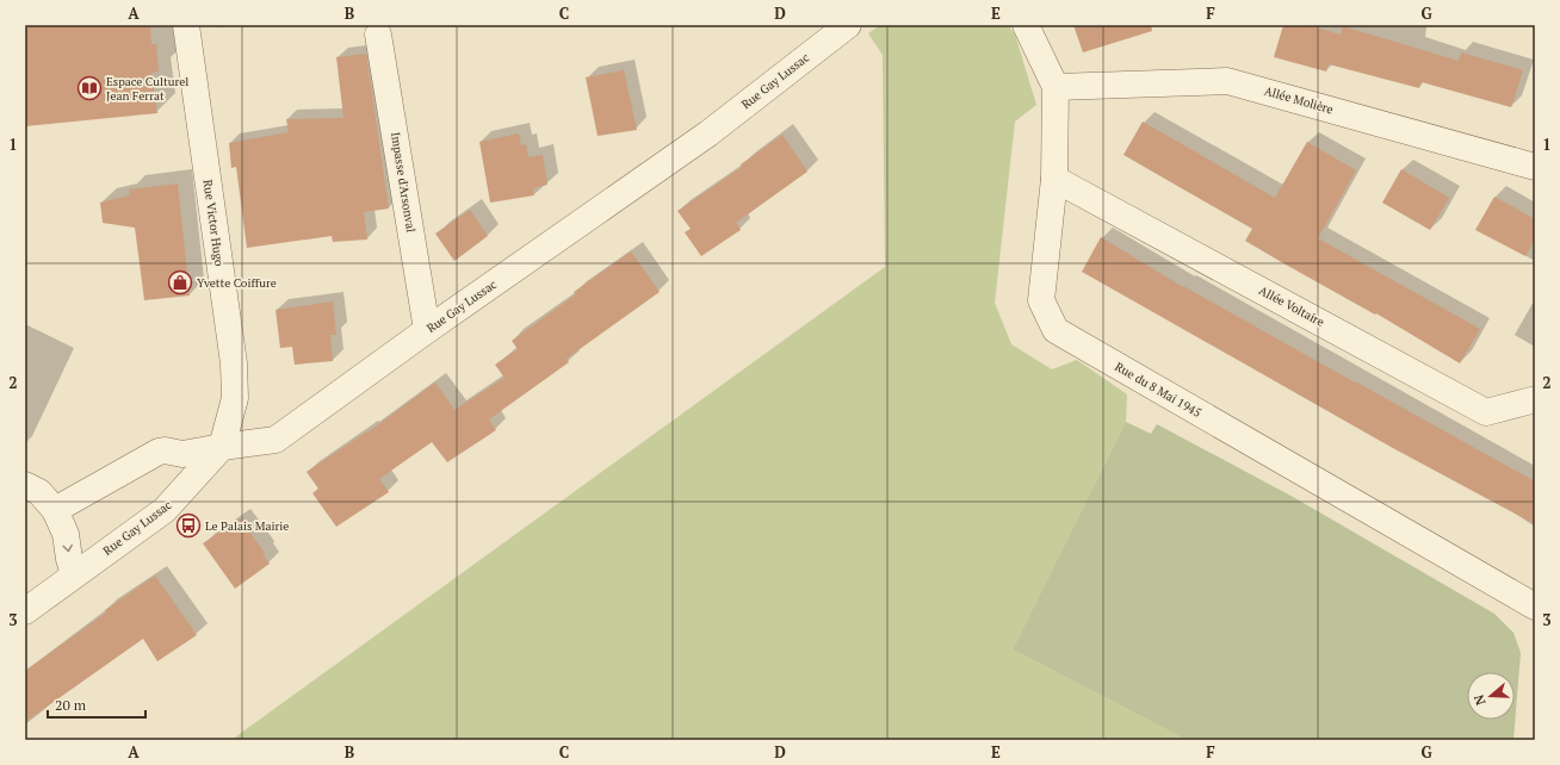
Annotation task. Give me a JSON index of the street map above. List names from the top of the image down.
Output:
{
  "streets": {
    "street": [
      "Rue Gay Lussac",
      "Allée Molière",
      "Impasse d'Arsonval",
      "Rue Victor Hugo",
      "Allée Voltaire",
      "Rue du 8 Mai 1945"
    ]
  },
  "crossings": [
    ["Rue Gay Lussac", "Impasse d'Arsonval"],
    ["Rue Gay Lussac", "Rue Victor Hugo"],
    ["Allée Molière", "Rue du 8 Mai 1945"],
    ["Allée Voltaire", "Rue du 8 Mai 1945"]
  ],
  "places": {
    "library": ["Espace Culturel Jean Ferrat"],
    "shop": ["Yvette Coiffure"],
    "bus stop": ["Le Palais Mairie"]
  },
  "scale_bar": "20 m",
  "north": "left",
  "grid": {
    "columns": [
      "A",
      "B",
      "C",
      "D",
      "E",
      "F",
      "G"
    ],
    "rows": ["1", "2", "3"]
  }
}
